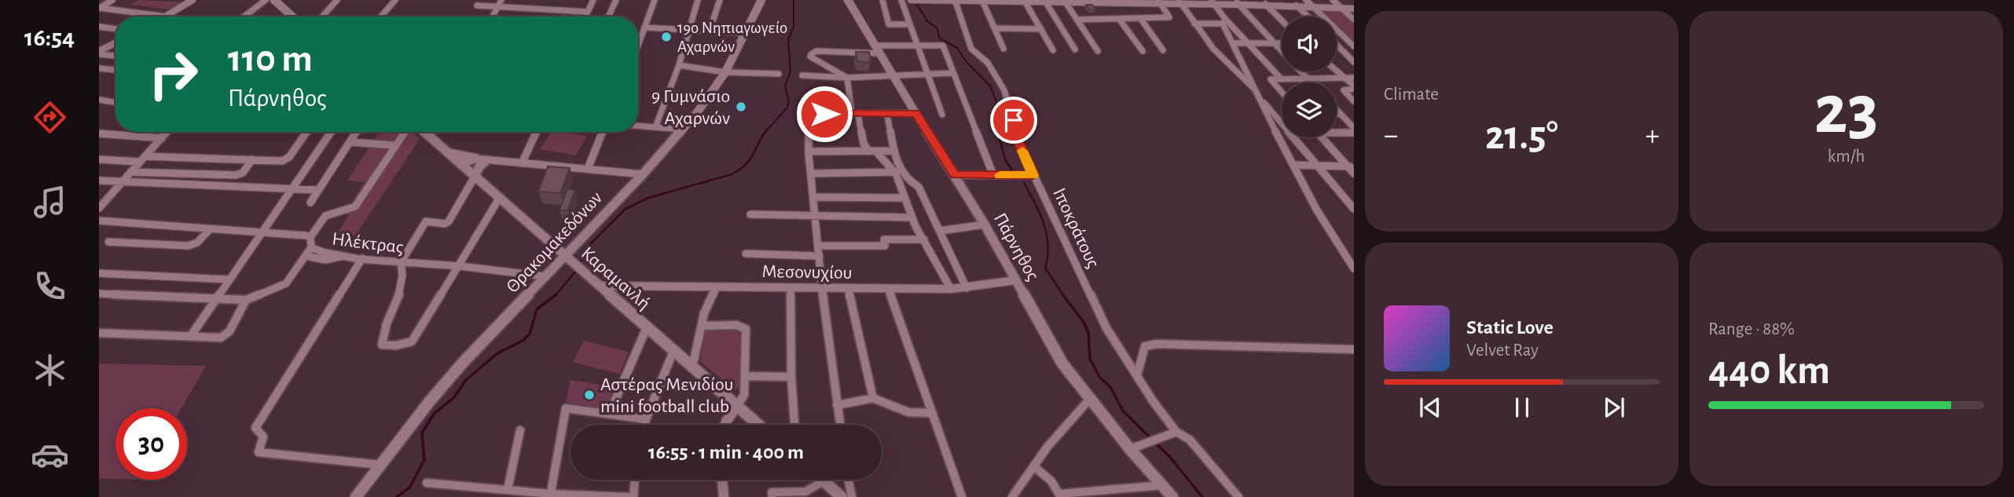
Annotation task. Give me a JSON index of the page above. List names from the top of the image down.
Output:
{
  "streets": {
    "main road": ["Θρακομακεδόνων", "Πάρνηθος", "Καραμανλή"],
    "street": ["Ιποκράτους", "Ηλέκτρας", "Μεσονυχίου"]
  },
  "crossings": [
    ["Θρακομακεδόνων", "Ηλέκτρας"],
    ["Θρακομακεδόνων", "Καραμανλή"],
    ["Πάρνηθος", "Μεσονυχίου"],
    ["Μεσονυχίου", "Καραμανλή"]
  ],
  "places": ["19ο Νηπιαγωγείο Αχαρνών", "9 Γυμνάσιο Αχαρνών", "Αστέρας Μενιδίου mini football club"],
  "page": {
    "tabs": "16:54",
    "tile": [
      "Climate",
      ["23", "km/h"],
      ["Range · 88%", "440 km"]
    ],
    "turn": ["110 m", "Πάρνηθος"],
    "heat": ["−", "21.5°", "+"],
    "song": ["Static Love", "Velvet Ray"],
    "limit": "30",
    "trip": "16:55 · 1 min · 400 m"
  }
}
